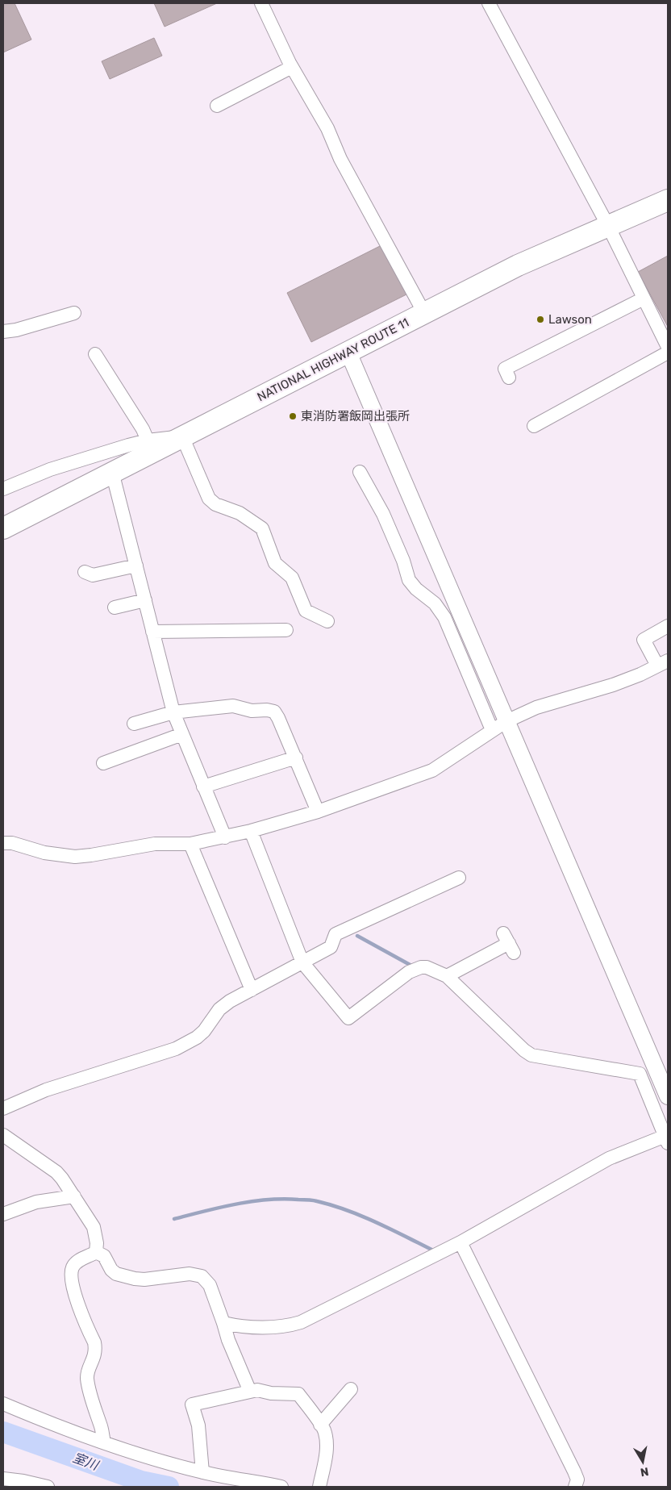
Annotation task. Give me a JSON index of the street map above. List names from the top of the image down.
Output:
{
  "streets": {
    "highway": ["NATIONAL HIGHWAY ROUTE 11"]
  },
  "water": ["室川"],
  "places": ["Lawson", "東消防署飯岡出張所"],
  "north": "bottom"
}
